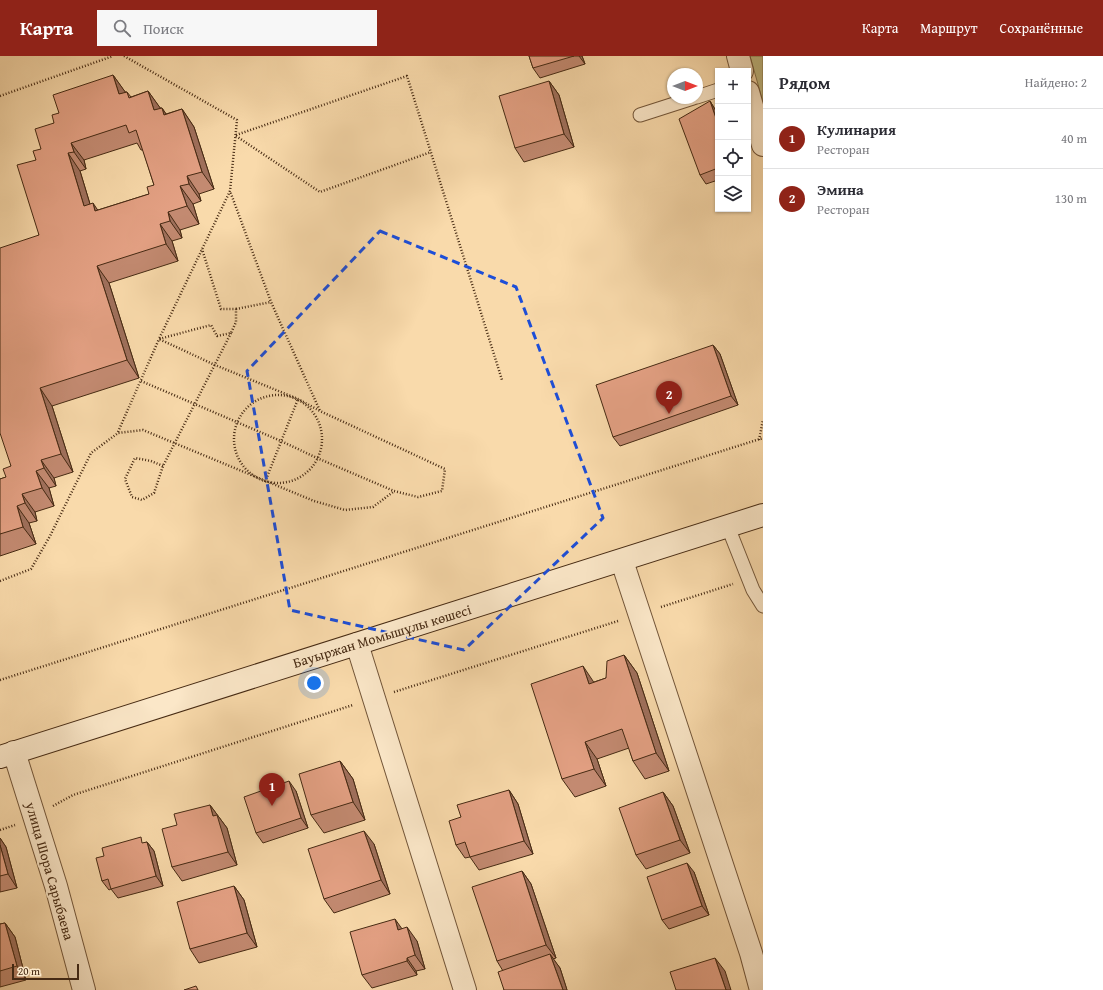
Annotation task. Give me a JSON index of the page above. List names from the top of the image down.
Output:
{
  "streets": {
    "street": ["Бауыржан Момышұлы көшесі", "улица Шора Сарыбаева"]
  },
  "crossings": [
    ["Бауыржан Момышұлы көшесі", "улица Шора Сарыбаева"]
  ],
  "scale_bar": "20 m",
  "north": "right",
  "page": {
    "header": "Карта",
    "search": "Поиск",
    "nav": ["Карта", "Маршрут", "Сохранённые"],
    "heading": ["Рядом", "Найдено: 2"],
    "map_buttons": ["+", "−"],
    "list": [
      {
        "mark": "1",
        "name": "Кулинария",
        "note": "Ресторан",
        "value": "40 m"
      },
      {
        "mark": "2",
        "name": "Эмина",
        "note": "Ресторан",
        "value": "130 m"
      }
    ],
    "pins": ["2", "1"],
    "scale": "20 m"
  }
}
